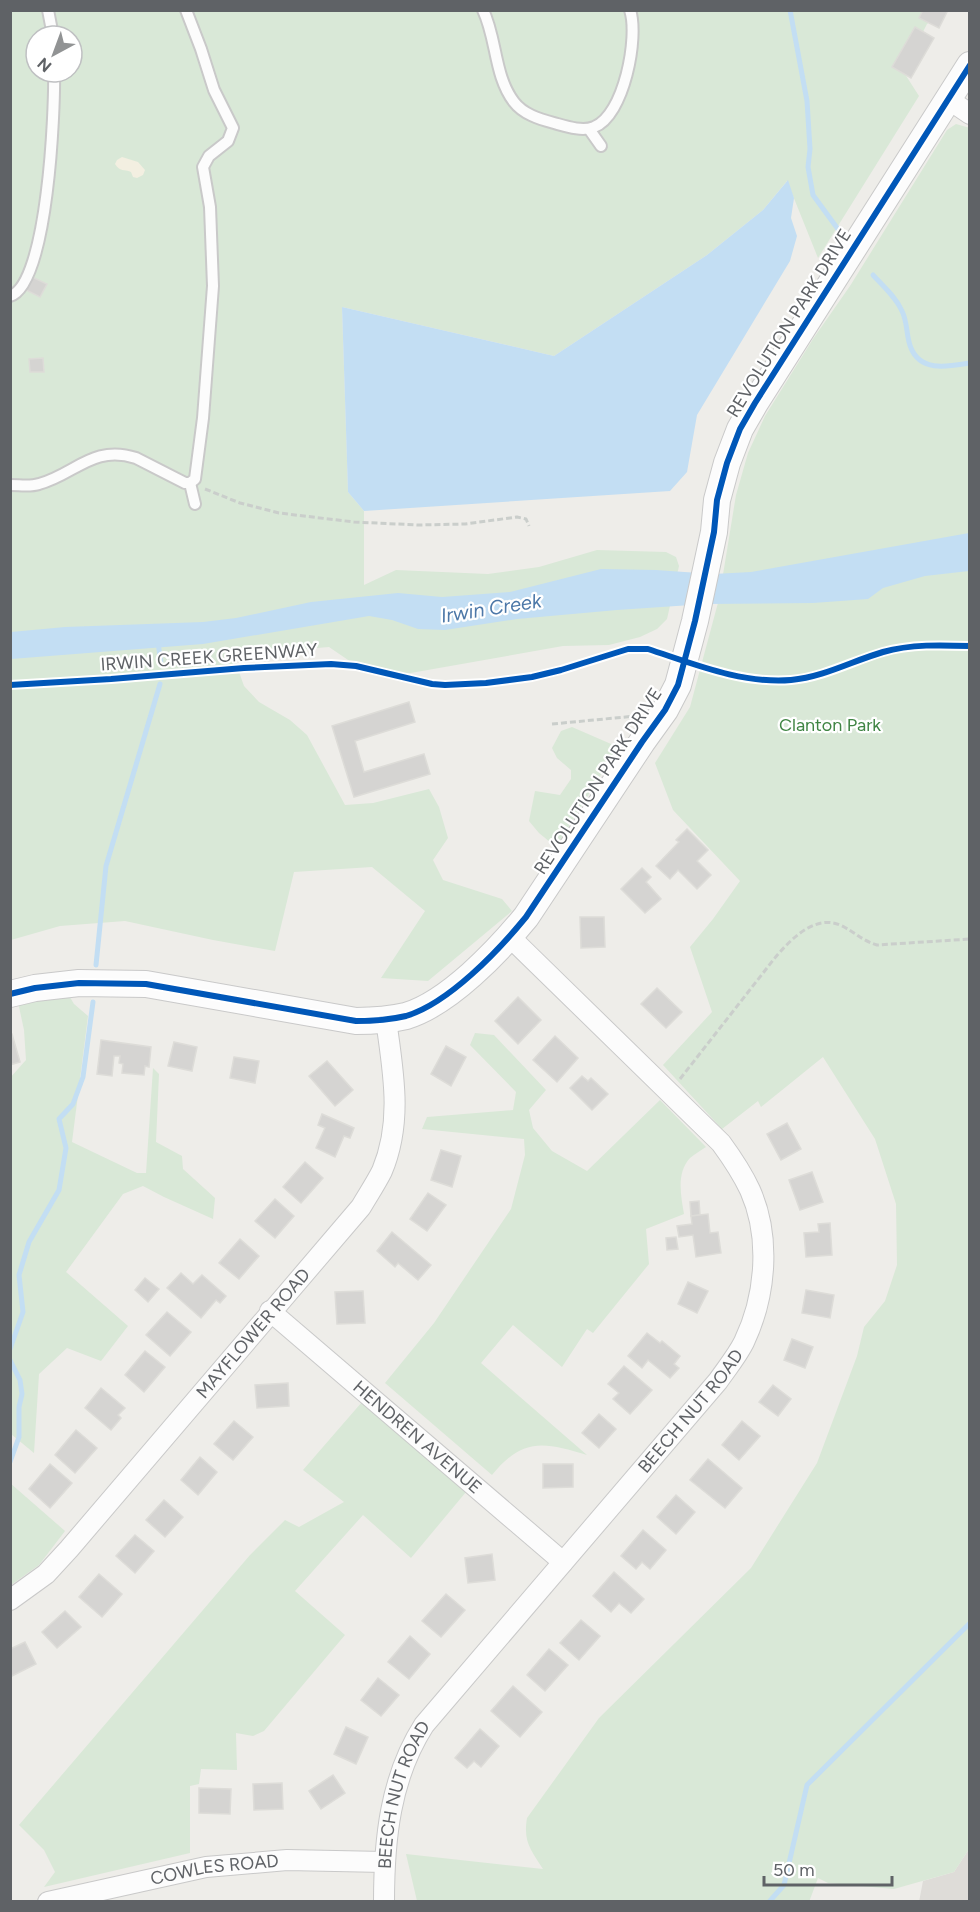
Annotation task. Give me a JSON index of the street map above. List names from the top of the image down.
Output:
{
  "streets": {
    "street": [
      "REVOLUTION PARK DRIVE",
      "MAYFLOWER ROAD",
      "BEECH NUT ROAD",
      "HENDREN AVENUE",
      "COWLES ROAD"
    ],
    "cycle path": ["IRWIN CREEK GREENWAY"]
  },
  "crossings": [
    ["REVOLUTION PARK DRIVE", "MAYFLOWER ROAD"],
    ["REVOLUTION PARK DRIVE", "BEECH NUT ROAD"],
    ["MAYFLOWER ROAD", "HENDREN AVENUE"],
    ["BEECH NUT ROAD", "HENDREN AVENUE"],
    ["BEECH NUT ROAD", "COWLES ROAD"]
  ],
  "water": ["Irwin Creek"],
  "parks": ["Clanton Park"],
  "scale_bar": "50 m",
  "north": "bottom left"
}
